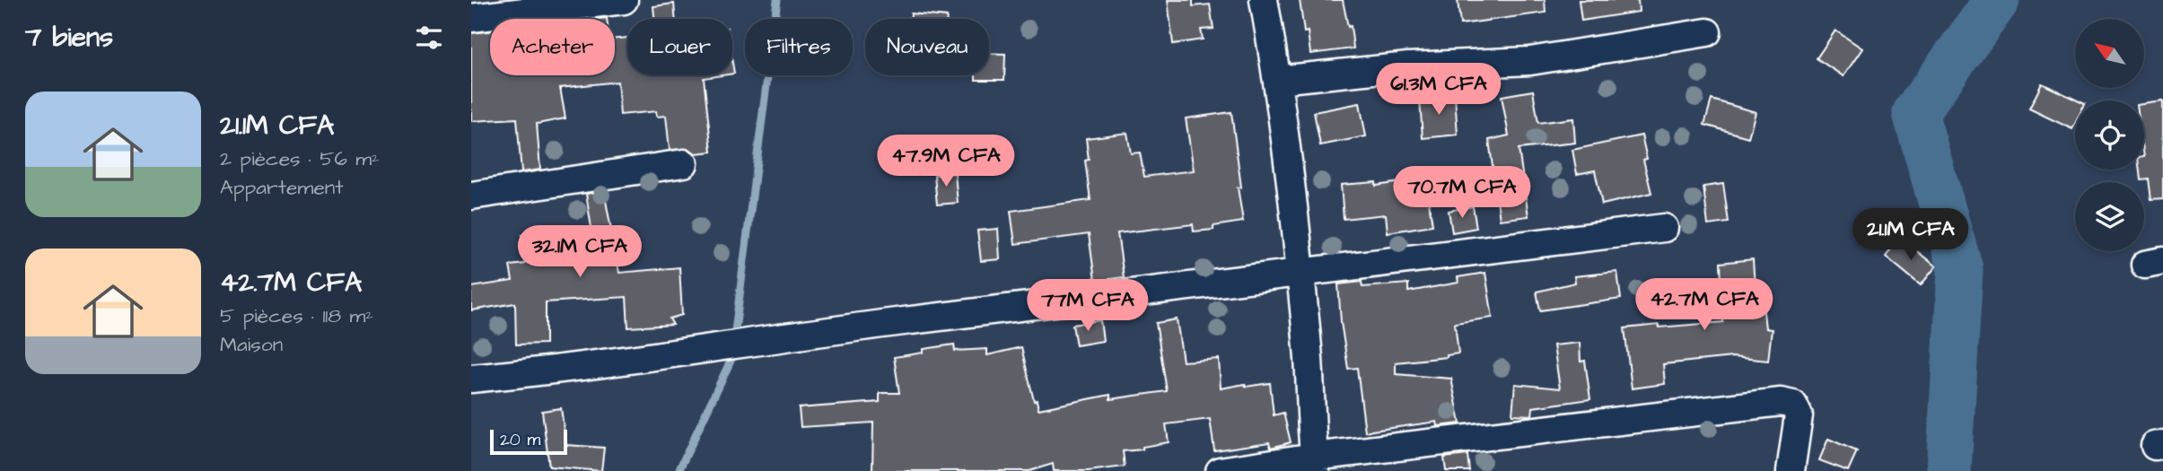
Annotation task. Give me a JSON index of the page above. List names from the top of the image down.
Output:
{
  "scale_bar": "20 m",
  "north": "top left",
  "page": {
    "heading": "7 biens",
    "chip": [
      "Acheter",
      "Louer",
      "Filtres",
      "Nouveau"
    ],
    "price": [
      "61.3M CFA",
      "47.9M CFA",
      "70.7M CFA",
      "21.1M CFA",
      "32.1M CFA",
      "42.7M CFA",
      "77M CFA"
    ],
    "list": [
      {
        "name": "21.1M CFA",
        "note": "2 pièces · 56 m² · Appartement"
      },
      {
        "name": "42.7M CFA",
        "note": "5 pièces · 118 m² · Maison"
      }
    ],
    "scale": "20 m"
  }
}
